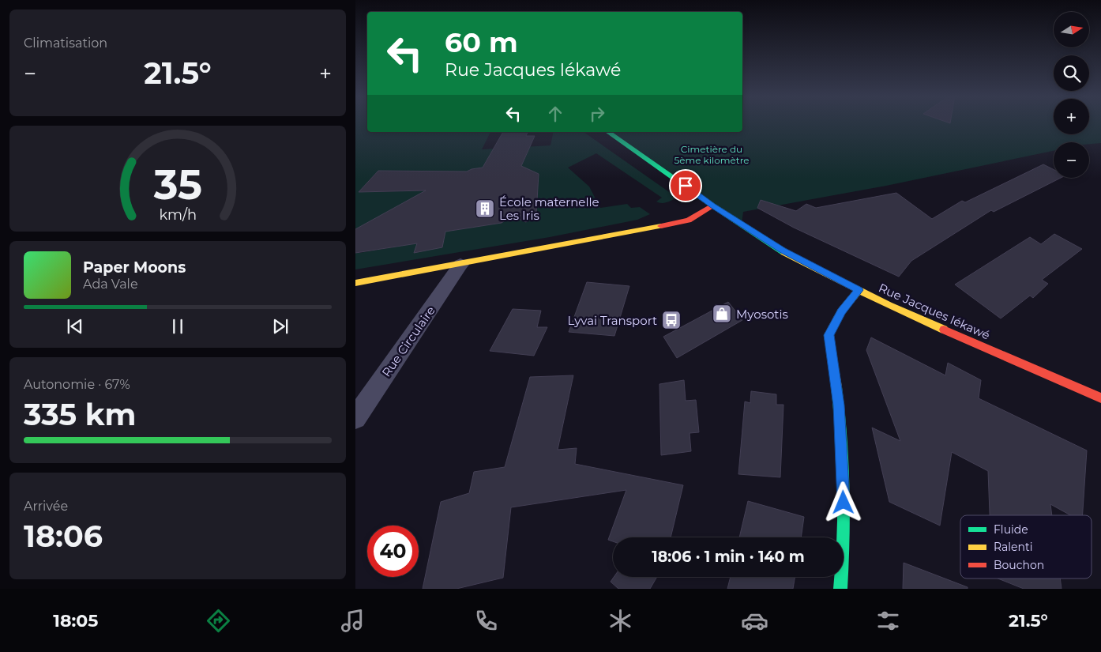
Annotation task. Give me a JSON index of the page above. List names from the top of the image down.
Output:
{
  "streets": {
    "main road": ["Rue Jacques Iékawé"],
    "street": ["Rue Circulaire"]
  },
  "parks": ["Cimetière du 5ème kilomètre"],
  "places": {
    "building": ["École maternelle Les Iris"],
    "shop": ["Myosotis"],
    "bus stop": ["Lyvai Transport"]
  },
  "legend": ["Fluide", "Ralenti", "Bouchon"],
  "north": "right",
  "page": {
    "tile": [
      "Climatisation",
      ["Autonomie · 67%", "335 km"],
      ["Arrivée", "18:06"]
    ],
    "map_buttons": ["+", "−"],
    "turn": ["60 m", "Rue Jacques Iékawé"],
    "heat": ["−", "21.5°", "+"],
    "song": ["Paper Moons", "Ada Vale"],
    "limit": "40",
    "trip": "18:06 · 1 min · 140 m",
    "tabs": ["18:05", "21.5°"],
    "gauge": ["35", "km/h"]
  }
}
